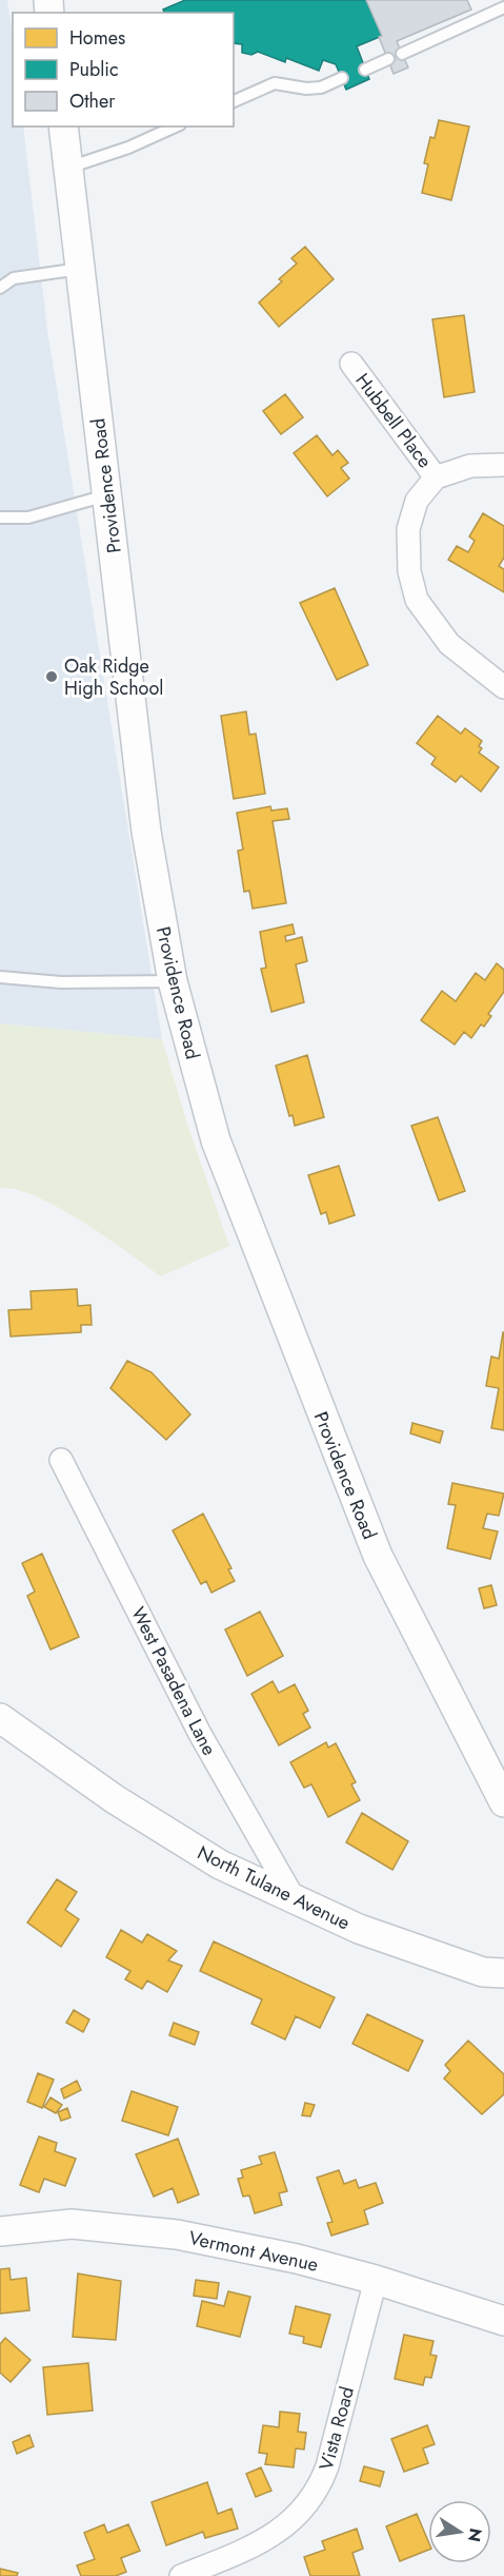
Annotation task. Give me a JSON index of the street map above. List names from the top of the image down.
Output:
{
  "streets": {
    "street": [
      "Hubbell Place",
      "Providence Road",
      "West Pasadena Lane",
      "North Tulane Avenue",
      "Vermont Avenue",
      "Vista Road"
    ]
  },
  "crossings": [
    ["West Pasadena Lane", "North Tulane Avenue"],
    ["Vermont Avenue", "Vista Road"]
  ],
  "places": ["Oak Ridge High School"],
  "legend": ["Homes", "Public", "Other"],
  "north": "right"
}
